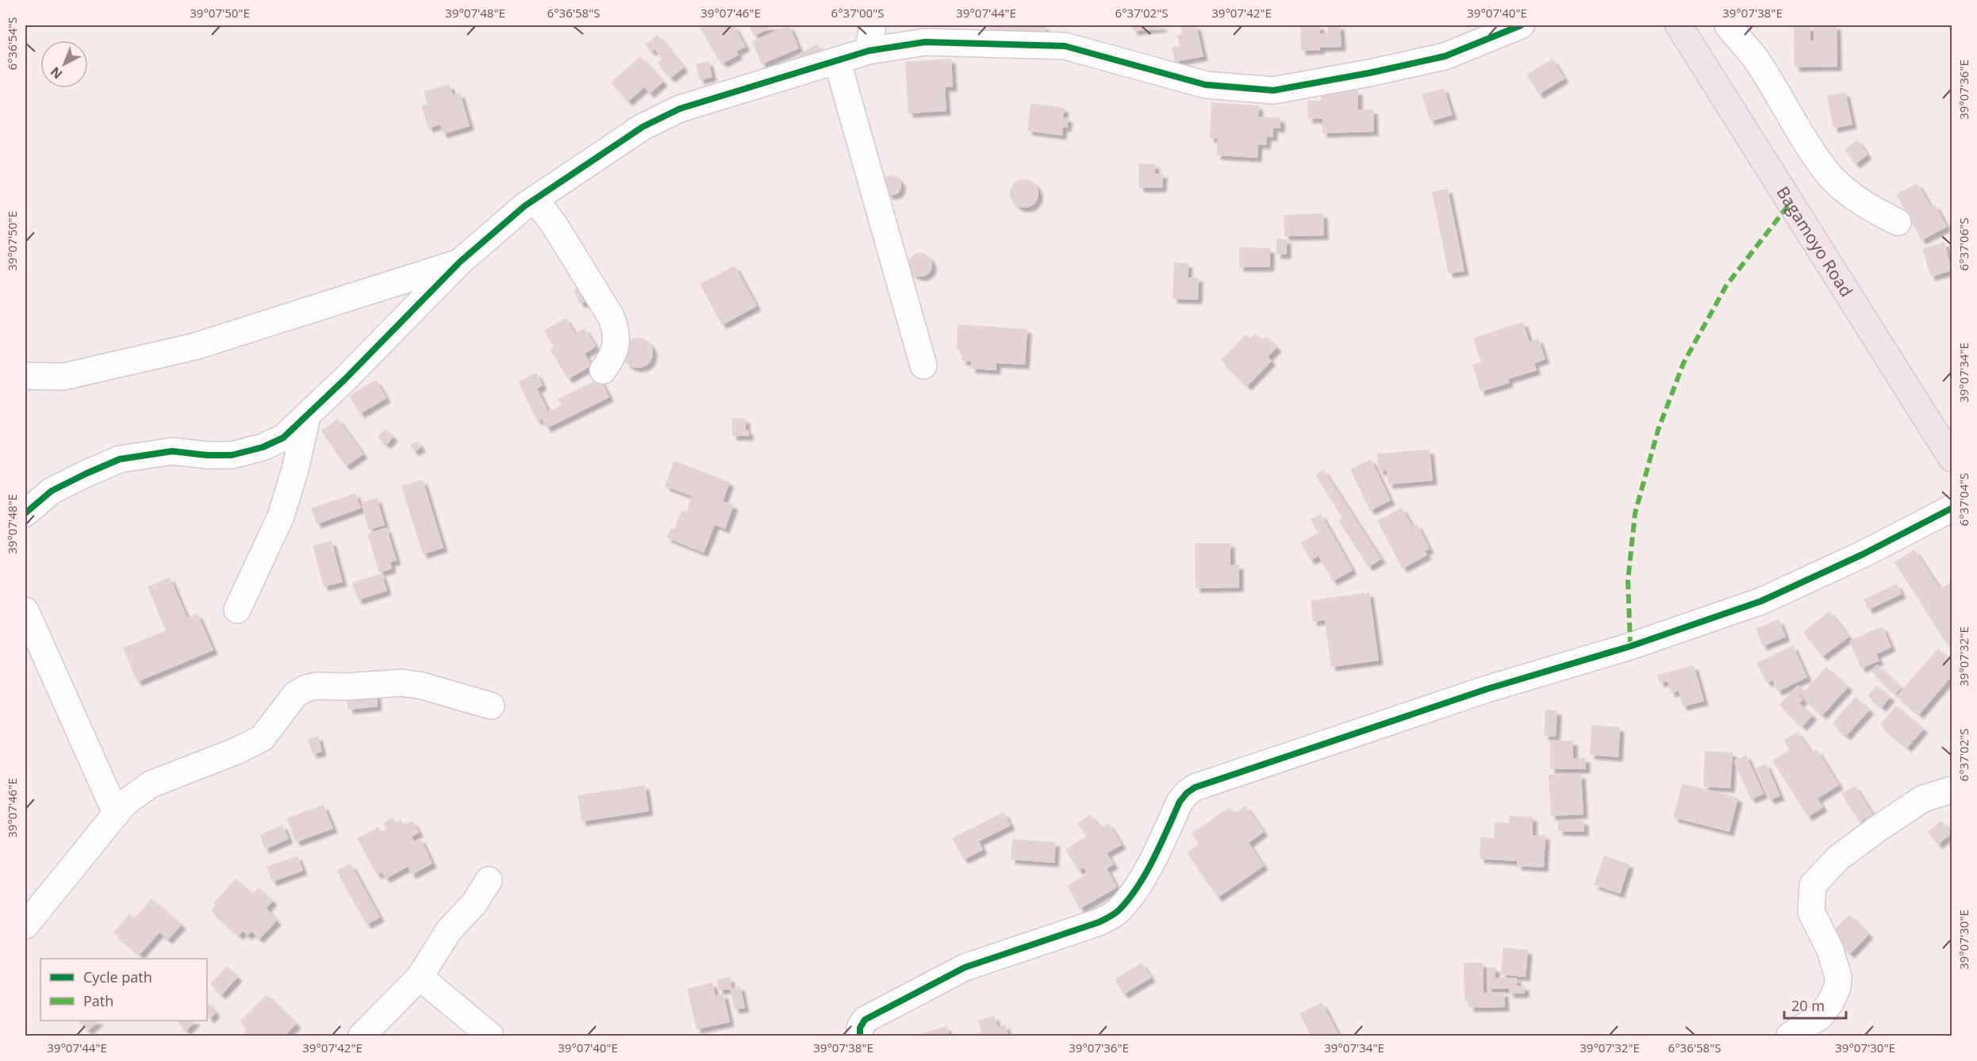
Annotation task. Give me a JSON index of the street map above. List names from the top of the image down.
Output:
{
  "streets": {
    "highway": ["Bagamoyo Road"]
  },
  "legend": ["Cycle path", "Path"],
  "scale_bar": "20 m",
  "north": "bottom left",
  "coordinates": [
    "39°07'50\"E",
    "39°07'48\"E",
    "6°36'58\"S",
    "39°07'46\"E",
    "6°37'00\"S",
    "39°07'44\"E",
    "6°37'02\"S",
    "39°07'42\"E",
    "39°07'40\"E",
    "39°07'38\"E",
    "6°36'54\"S",
    "39°07'36\"E",
    "6°37'06\"S",
    "39°07'34\"E",
    "6°37'04\"S",
    "39°07'32\"E",
    "39°07'30\"E"
  ]
}
